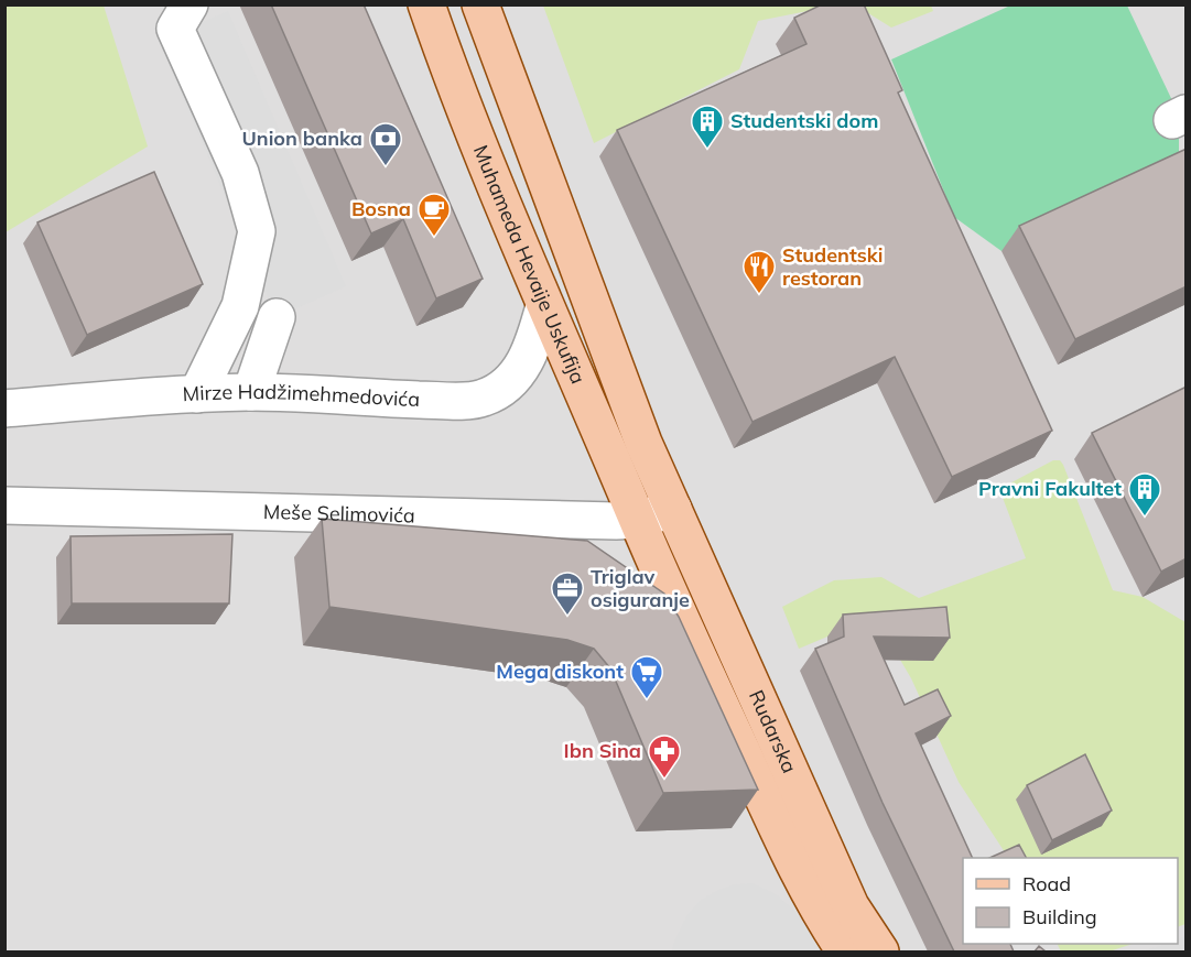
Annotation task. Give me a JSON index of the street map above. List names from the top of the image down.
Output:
{
  "streets": {
    "main road": ["Muhameda Hevaije Uskufija", "Rudarska"],
    "street": ["Mirze Hadžimehmedovića", "Meše Selimovića"]
  },
  "crossings": [
    ["Muhameda Hevaije Uskufija", "Mirze Hadžimehmedovića"],
    ["Muhameda Hevaije Uskufija", "Meše Selimovića"],
    ["Muhameda Hevaije Uskufija", "Rudarska"],
    ["Meše Selimovića", "Rudarska"]
  ],
  "places": {
    "building": ["Studentski dom", "Pravni Fakultet"],
    "bank": ["Union banka"],
    "cafe": ["Bosna"],
    "restaurant": ["Studentski restoran"],
    "office": ["Triglav osiguranje"],
    "supermarket": ["Mega diskont"],
    "pharmacy": ["Ibn Sina"]
  },
  "legend": ["Road", "Building"]
}
